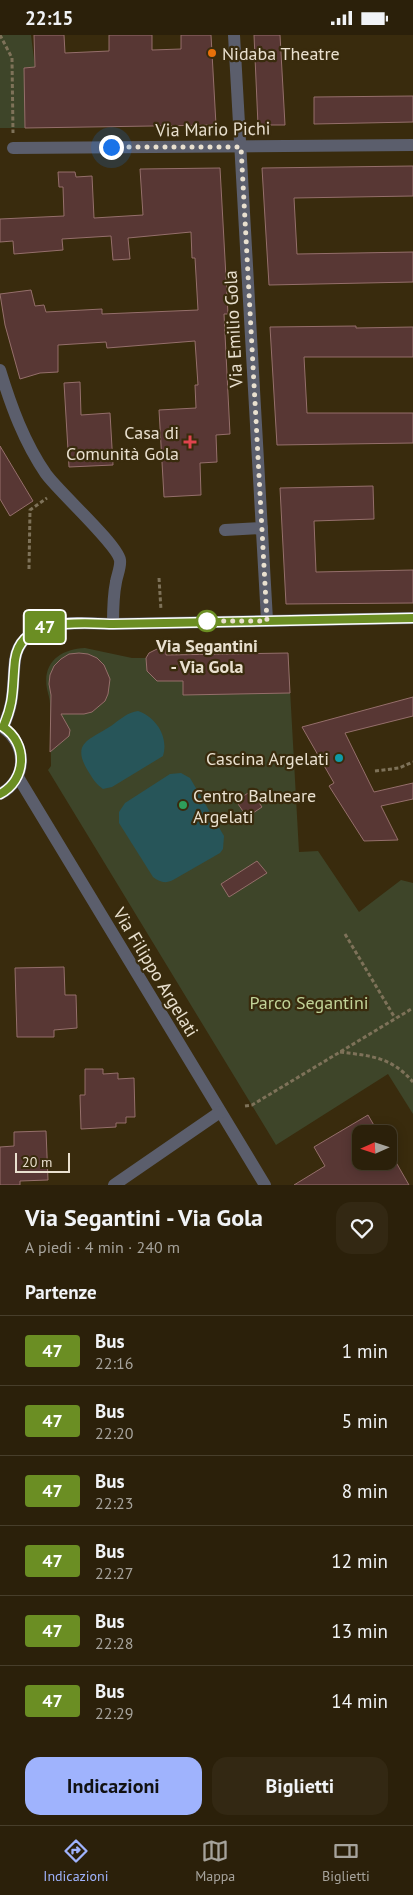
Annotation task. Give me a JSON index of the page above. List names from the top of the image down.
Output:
{
  "streets": {
    "street": ["Via Mario Pichi", "Via Emilio Gola", "Via Filippo Argelati"]
  },
  "crossings": [
    ["Via Mario Pichi", "Via Emilio Gola"]
  ],
  "parks": ["Parco Segantini"],
  "places": {
    "other": [
      "Nidaba Theatre",
      "Via Segantini - Via Gola",
      "Cascina Argelati",
      "Centro Balneare Argelati"
    ],
    "health": ["Casa di Comunità Gola"]
  },
  "lines": ["bus line 47"],
  "scale_bar": "20 m",
  "north": "left",
  "page": {
    "status": "22:15",
    "on_map": "47",
    "scale": "20 m",
    "heading": [
      ["Via Segantini - Via Gola", "A piedi · 4 min · 240 m"],
      "Partenze"
    ],
    "list": [
      {
        "mark": "47",
        "name": "Bus",
        "note": "22:16",
        "value": "1 min"
      },
      {
        "mark": "47",
        "name": "Bus",
        "note": "22:20",
        "value": "5 min"
      },
      {
        "mark": "47",
        "name": "Bus",
        "note": "22:23",
        "value": "8 min"
      },
      {
        "mark": "47",
        "name": "Bus",
        "note": "22:27",
        "value": "12 min"
      },
      {
        "mark": "47",
        "name": "Bus",
        "note": "22:28",
        "value": "13 min"
      },
      {
        "mark": "47",
        "name": "Bus",
        "note": "22:29",
        "value": "14 min"
      }
    ],
    "buttons": ["Indicazioni", "Biglietti"],
    "tabs": ["Indicazioni", "Mappa", "Biglietti"]
  }
}
